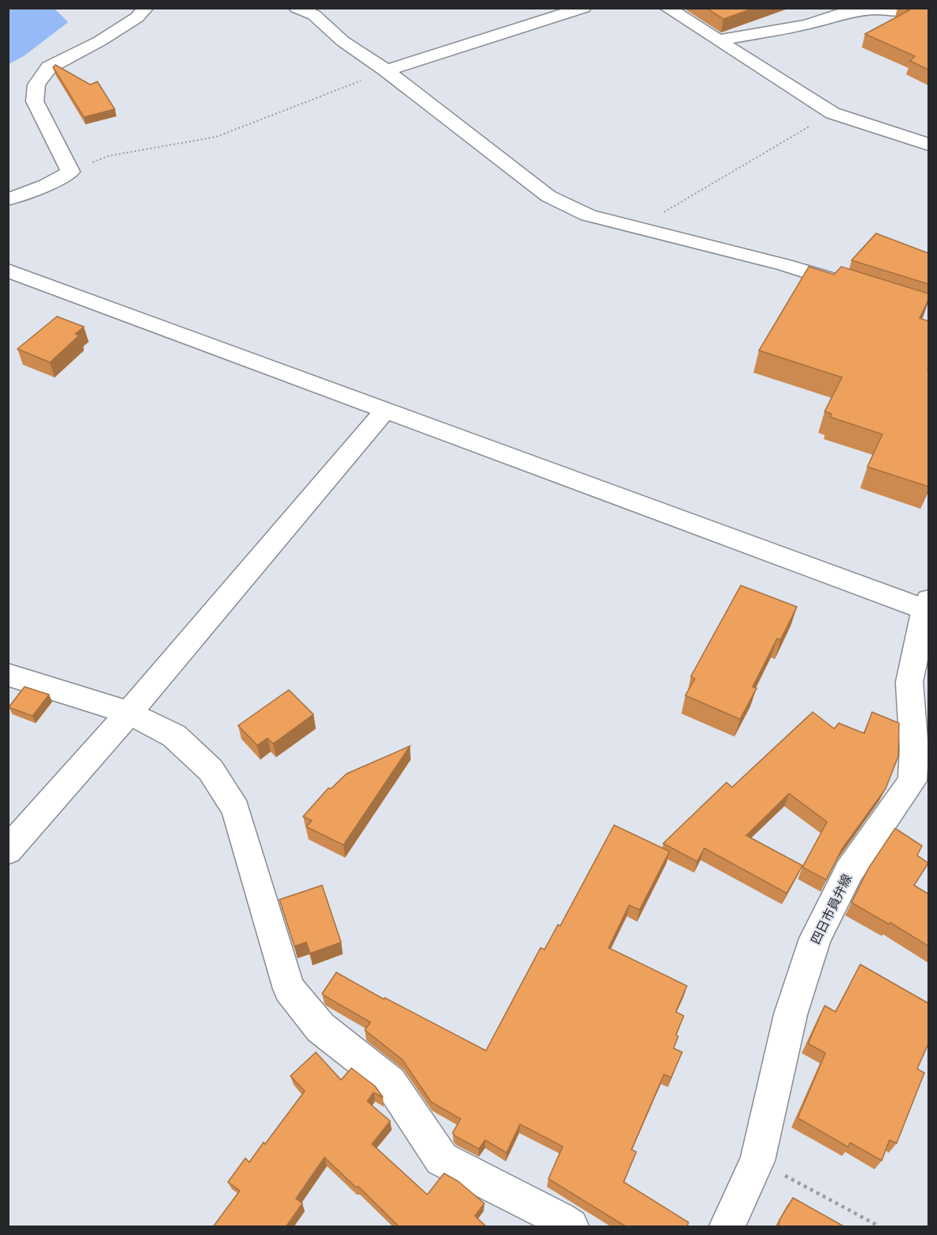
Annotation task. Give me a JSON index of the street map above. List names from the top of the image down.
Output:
{
  "streets": {
    "street": ["四日市員弁線"]
  }
}
